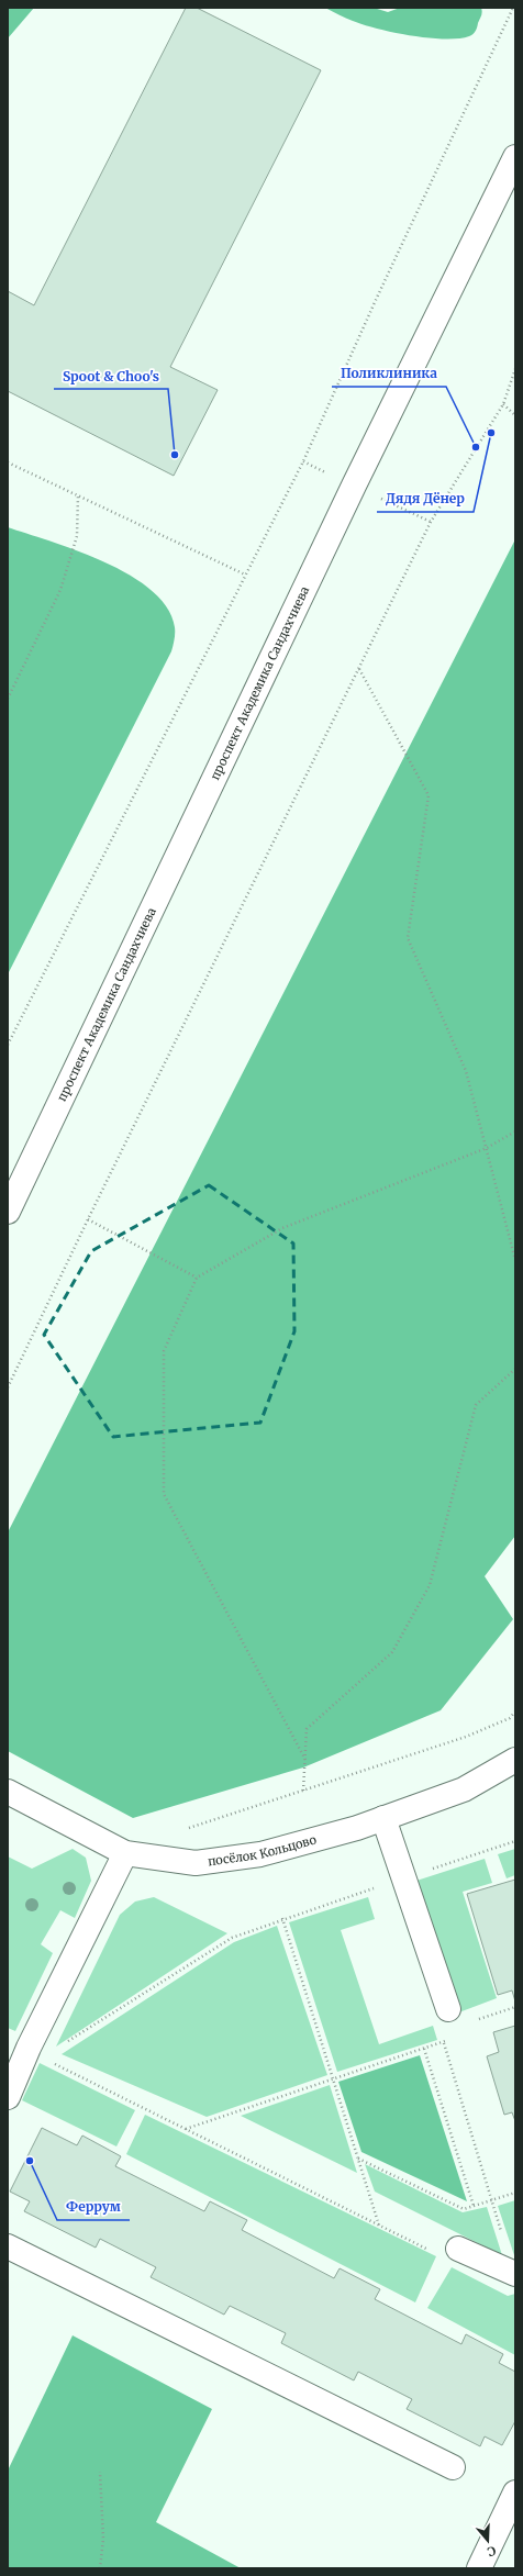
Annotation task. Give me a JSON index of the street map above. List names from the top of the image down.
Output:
{
  "streets": {
    "main road": ["проспект Академика Сандахчиева", "посёлок Кольцово"]
  },
  "places": [
    "Дядя Дёнер",
    "Поликлиника",
    "Spoot & Choo's",
    "Феррум"
  ],
  "north": "bottom"
}
